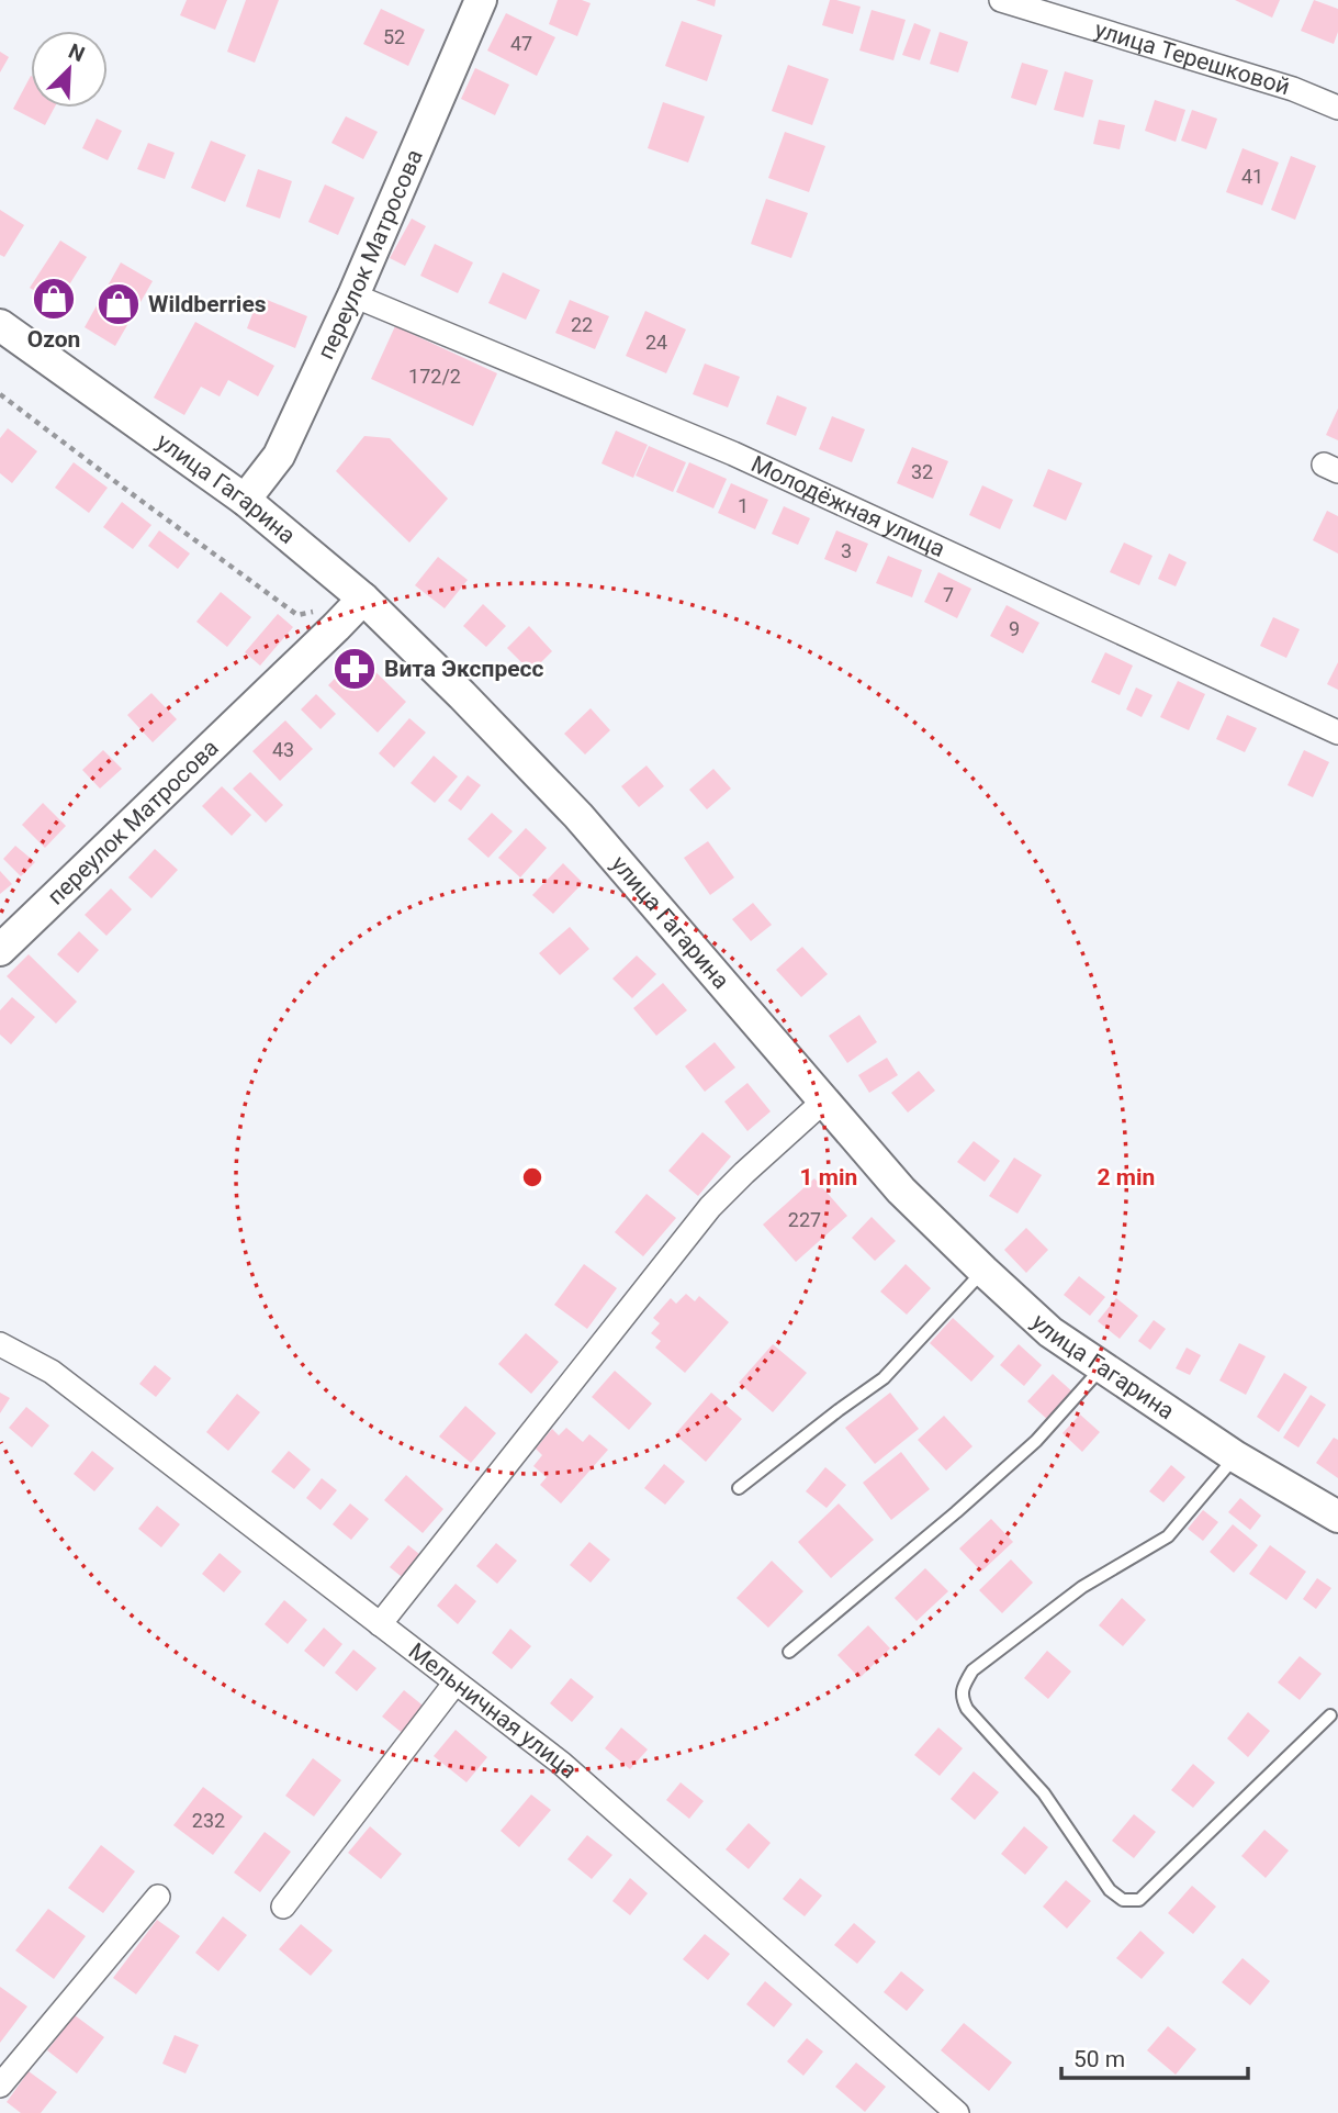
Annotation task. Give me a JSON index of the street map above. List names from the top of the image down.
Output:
{
  "streets": {
    "main road": ["переулок Матросова", "улица Гагарина"],
    "street": ["улица Терешковой", "Молодёжная улица", "Мельничная улица"]
  },
  "crossings": [
    ["переулок Матросова", "улица Гагарина"],
    ["переулок Матросова", "Молодёжная улица"]
  ],
  "places": {
    "shop": ["Ozon", "Wildberries"],
    "pharmacy": ["Вита Экспресс"]
  },
  "house_numbers": [
    "52",
    "47",
    "41",
    "22",
    "24",
    "172/2",
    "32",
    "1",
    "3",
    "7",
    "9",
    "43",
    "227",
    "232"
  ],
  "scale_bar": "50 m",
  "north": "top right",
  "rings": ["1 min", "2 min"]
}
